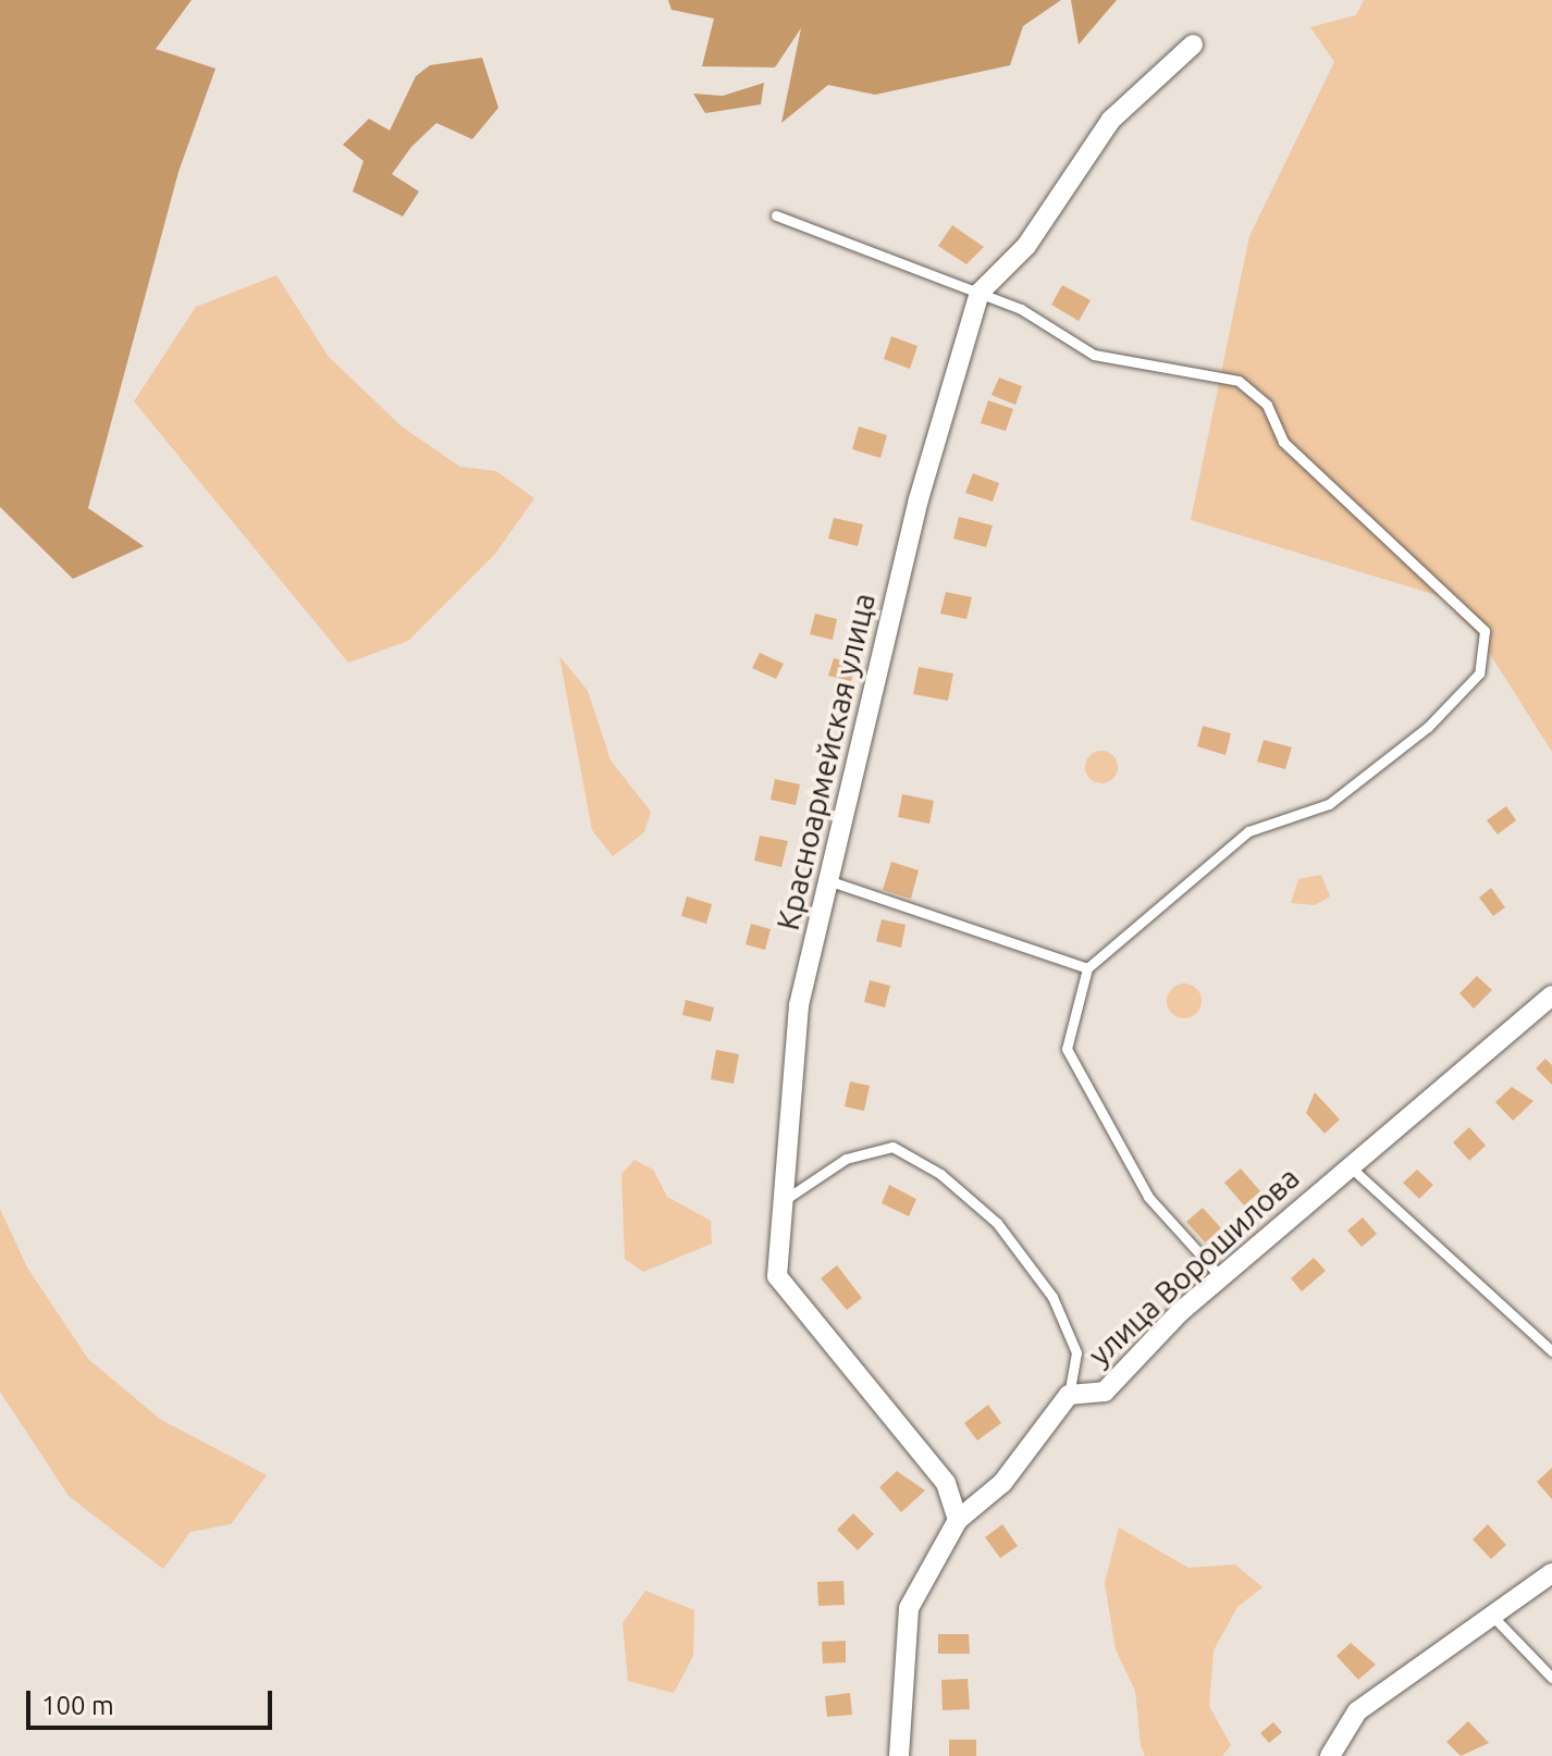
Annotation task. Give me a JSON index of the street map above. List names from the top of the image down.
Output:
{
  "streets": {
    "street": ["Красноармейская улица", "улица Ворошилова"]
  },
  "crossings": [
    ["Красноармейская улица", "улица Ворошилова"]
  ],
  "scale_bar": "100 m"
}
